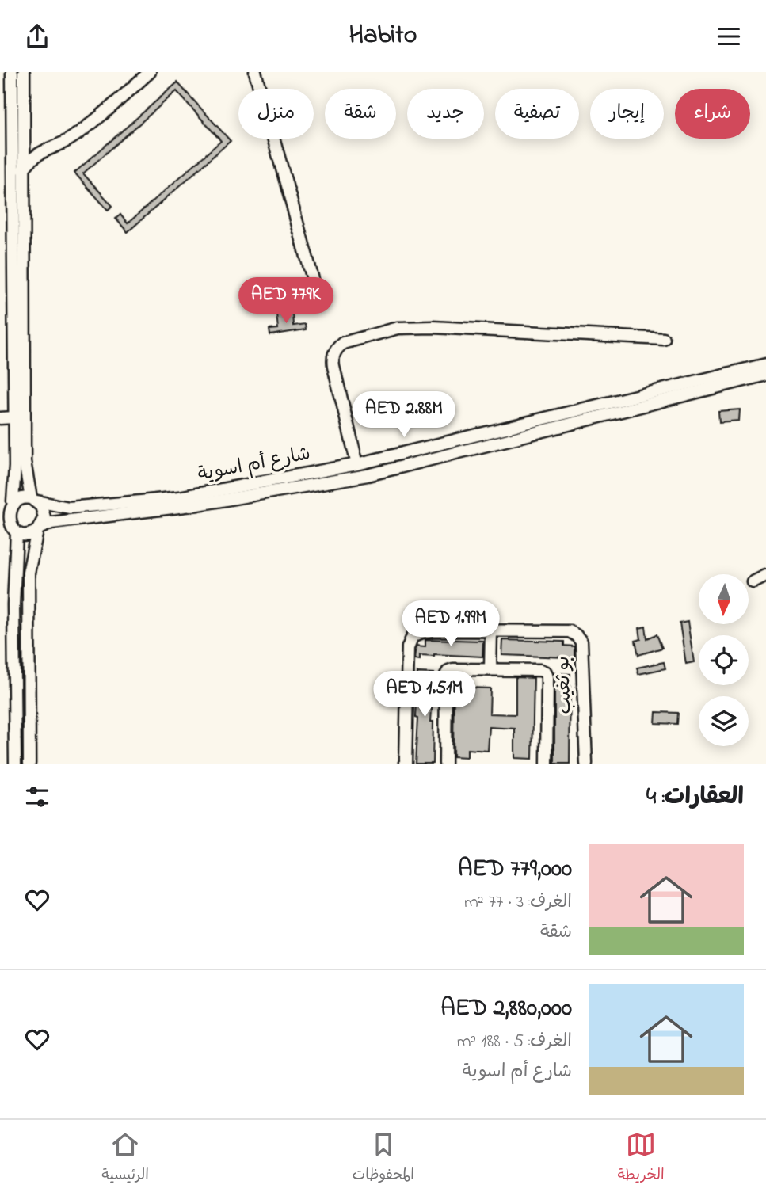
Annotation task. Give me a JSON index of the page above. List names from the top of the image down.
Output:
{
  "streets": {
    "street": ["شارع أم اسوية", "بو ثغيب"]
  },
  "north": "bottom",
  "page": {
    "header": "Habito",
    "chip": [
      "شراء",
      "إيجار",
      "تصفية",
      "جديد",
      "شقة",
      "منزل"
    ],
    "price": [
      "AED 779K",
      "AED 2.88M",
      "AED 1.99M",
      "AED 1.51M"
    ],
    "heading": "العقارات: 4",
    "list": [
      {
        "name": "AED 779,000",
        "note": "الغرف: 3 · 77 m² · شقة"
      },
      {
        "name": "AED 2,880,000",
        "note": "الغرف: 5 · 188 m² · شارع أم اسوية"
      }
    ],
    "tabs": ["الخريطة", "المحفوظات", "الرئيسية"]
  }
}
